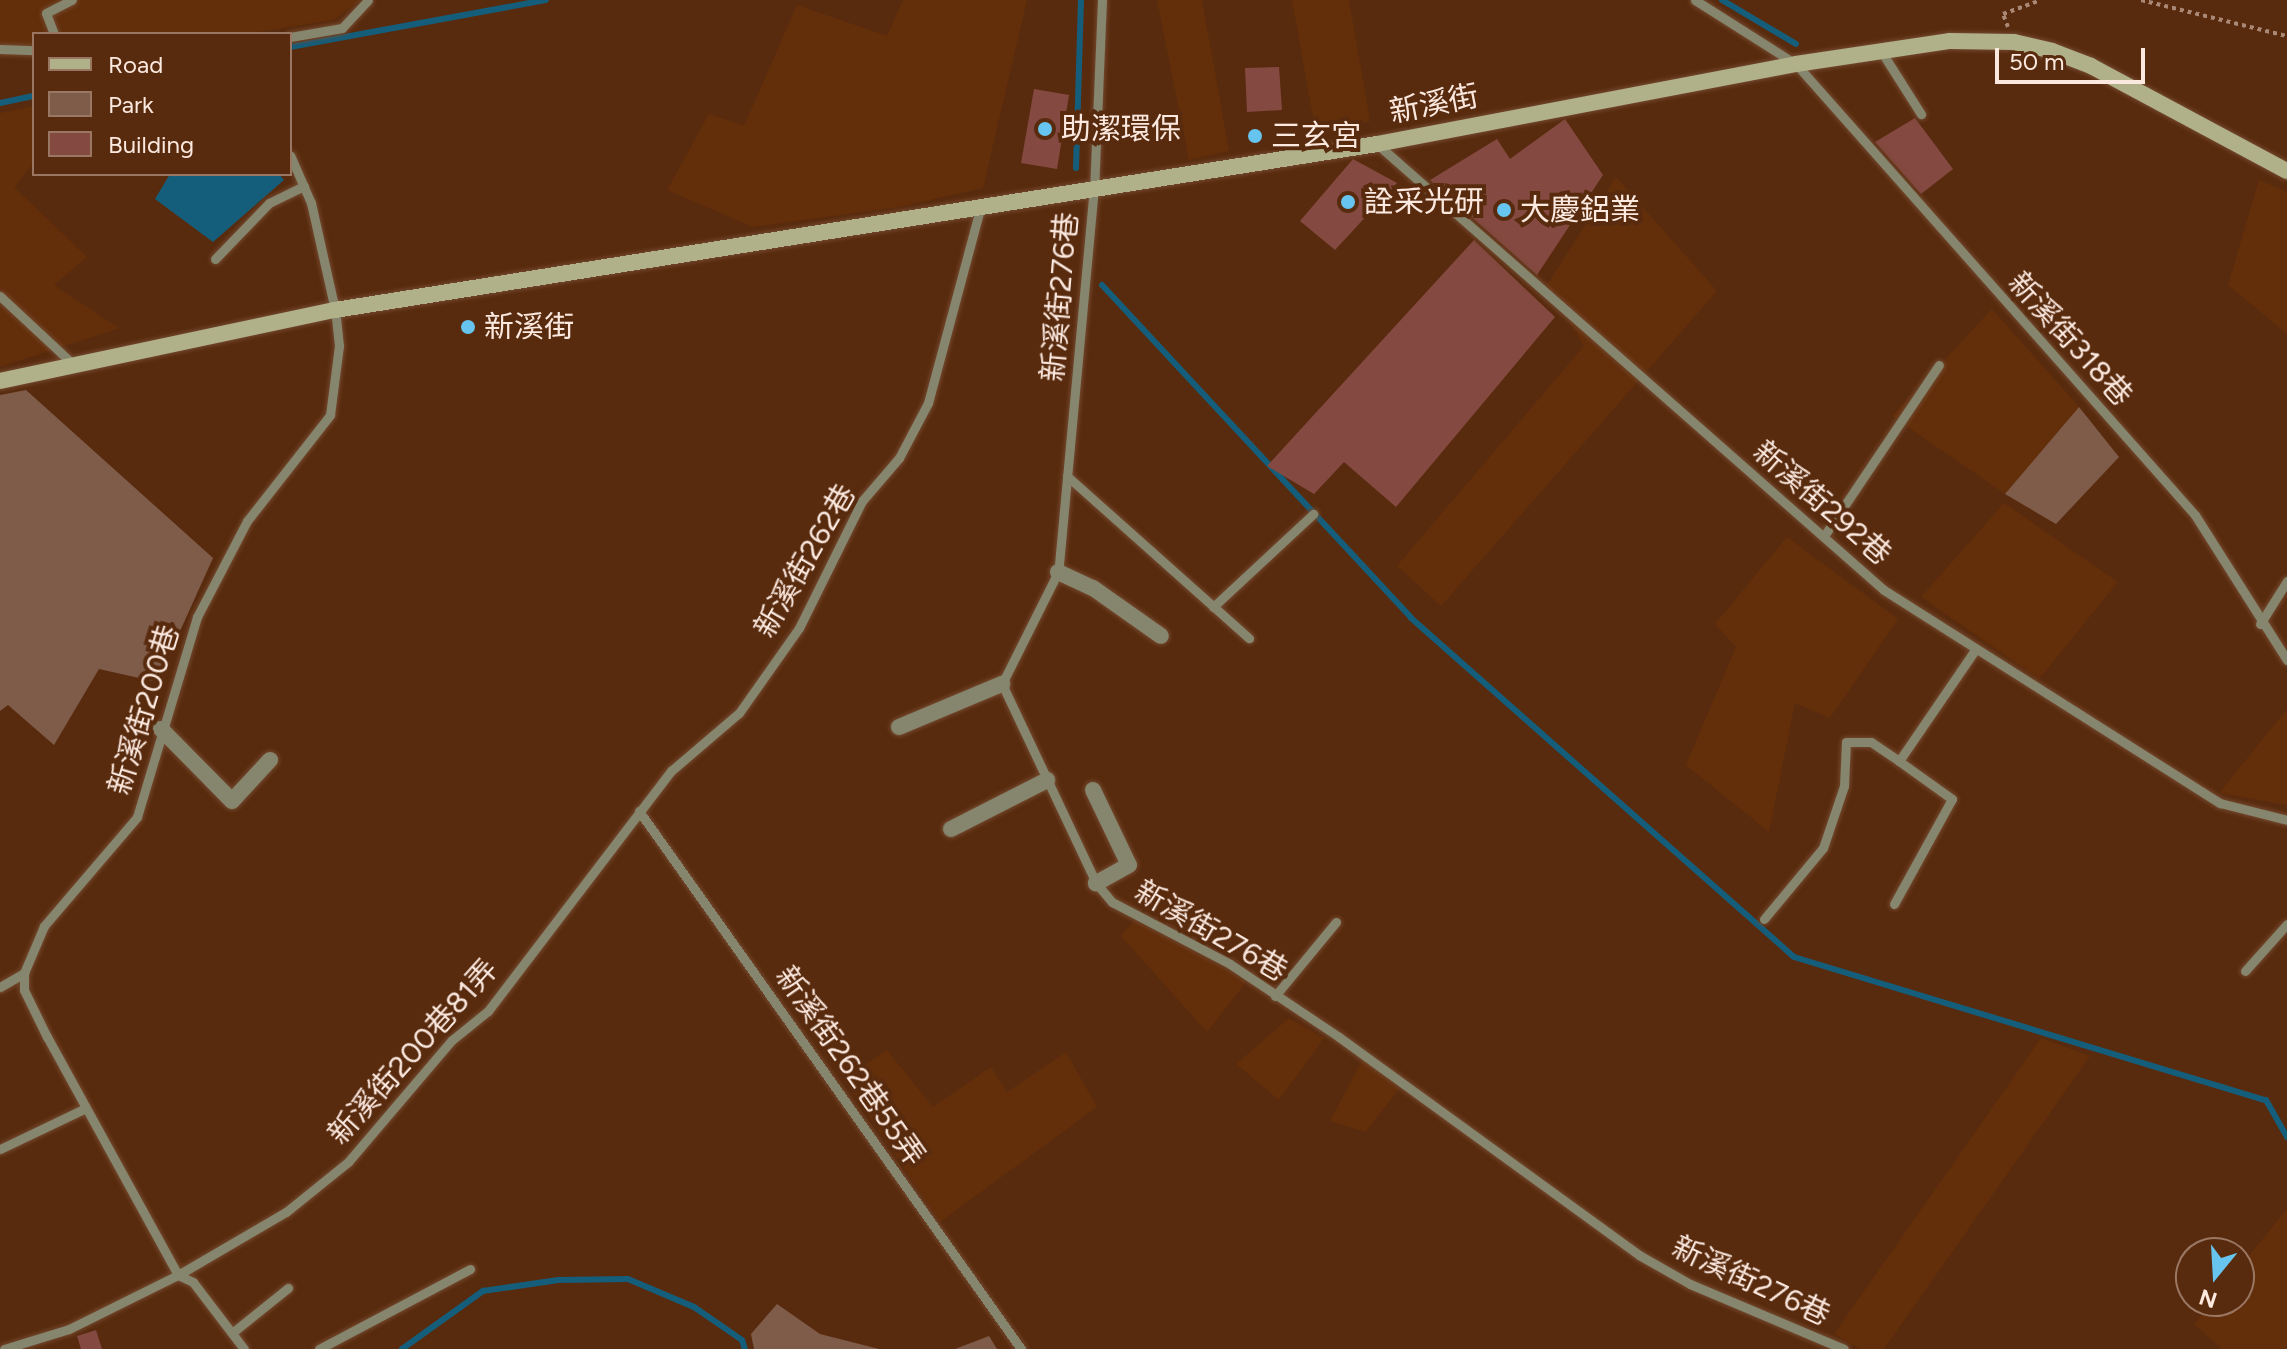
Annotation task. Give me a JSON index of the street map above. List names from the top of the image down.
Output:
{
  "streets": {
    "street": ["新溪街"],
    "lane": [
      "新溪街276巷",
      "新溪街318巷",
      "新溪街292巷",
      "新溪街262巷",
      "新溪街200巷",
      "新溪街200巷81弄",
      "新溪街262巷55弄"
    ]
  },
  "crossings": [
    ["新溪街", "新溪街276巷"],
    ["新溪街", "新溪街318巷"],
    ["新溪街", "新溪街292巷"],
    ["新溪街", "新溪街262巷"],
    ["新溪街", "新溪街200巷"],
    ["新溪街262巷", "新溪街200巷81弄"],
    ["新溪街262巷", "新溪街262巷55弄"],
    ["新溪街200巷81弄", "新溪街262巷55弄"]
  ],
  "places": [
    "助潔環保",
    "三玄宮",
    "詮采光研",
    "大慶鋁業",
    "新溪街"
  ],
  "legend": ["Road", "Park", "Building"],
  "scale_bar": "50 m",
  "north": "bottom"
}
